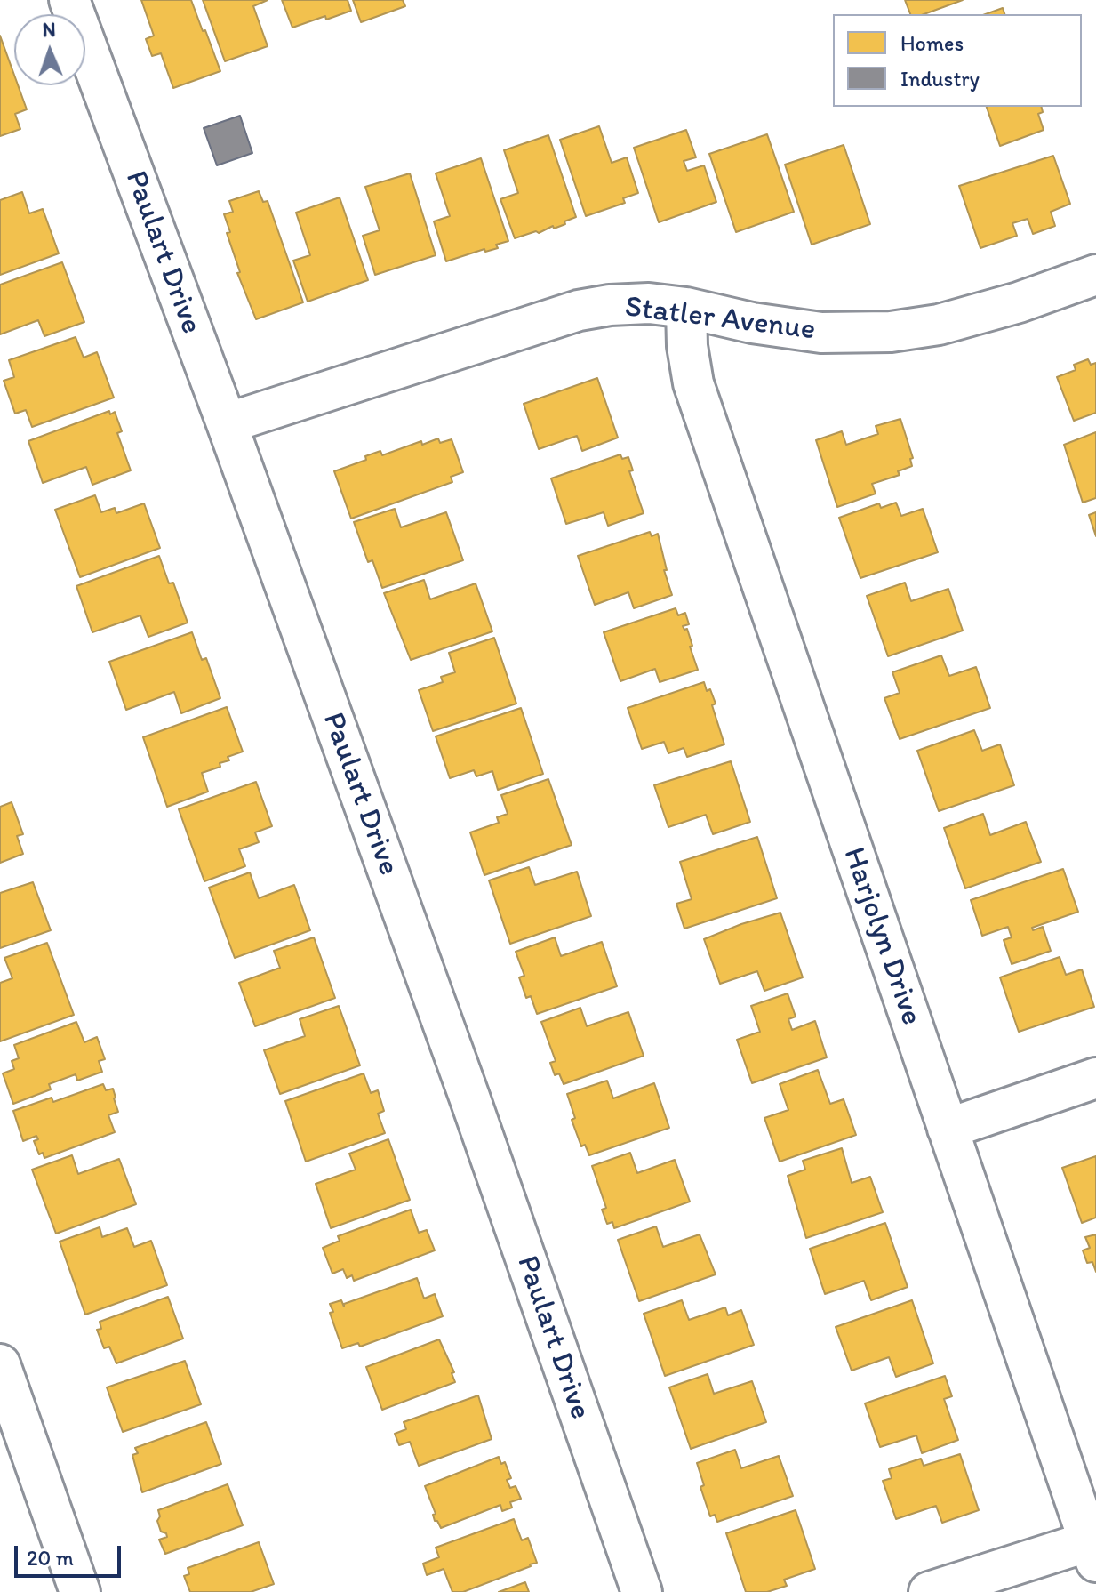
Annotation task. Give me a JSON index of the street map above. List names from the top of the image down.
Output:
{
  "streets": {
    "street": ["Paulart Drive", "Statler Avenue", "Harjolyn Drive"]
  },
  "crossings": [
    ["Paulart Drive", "Statler Avenue"],
    ["Statler Avenue", "Harjolyn Drive"]
  ],
  "legend": ["Homes", "Industry"],
  "scale_bar": "20 m",
  "north": "top"
}
